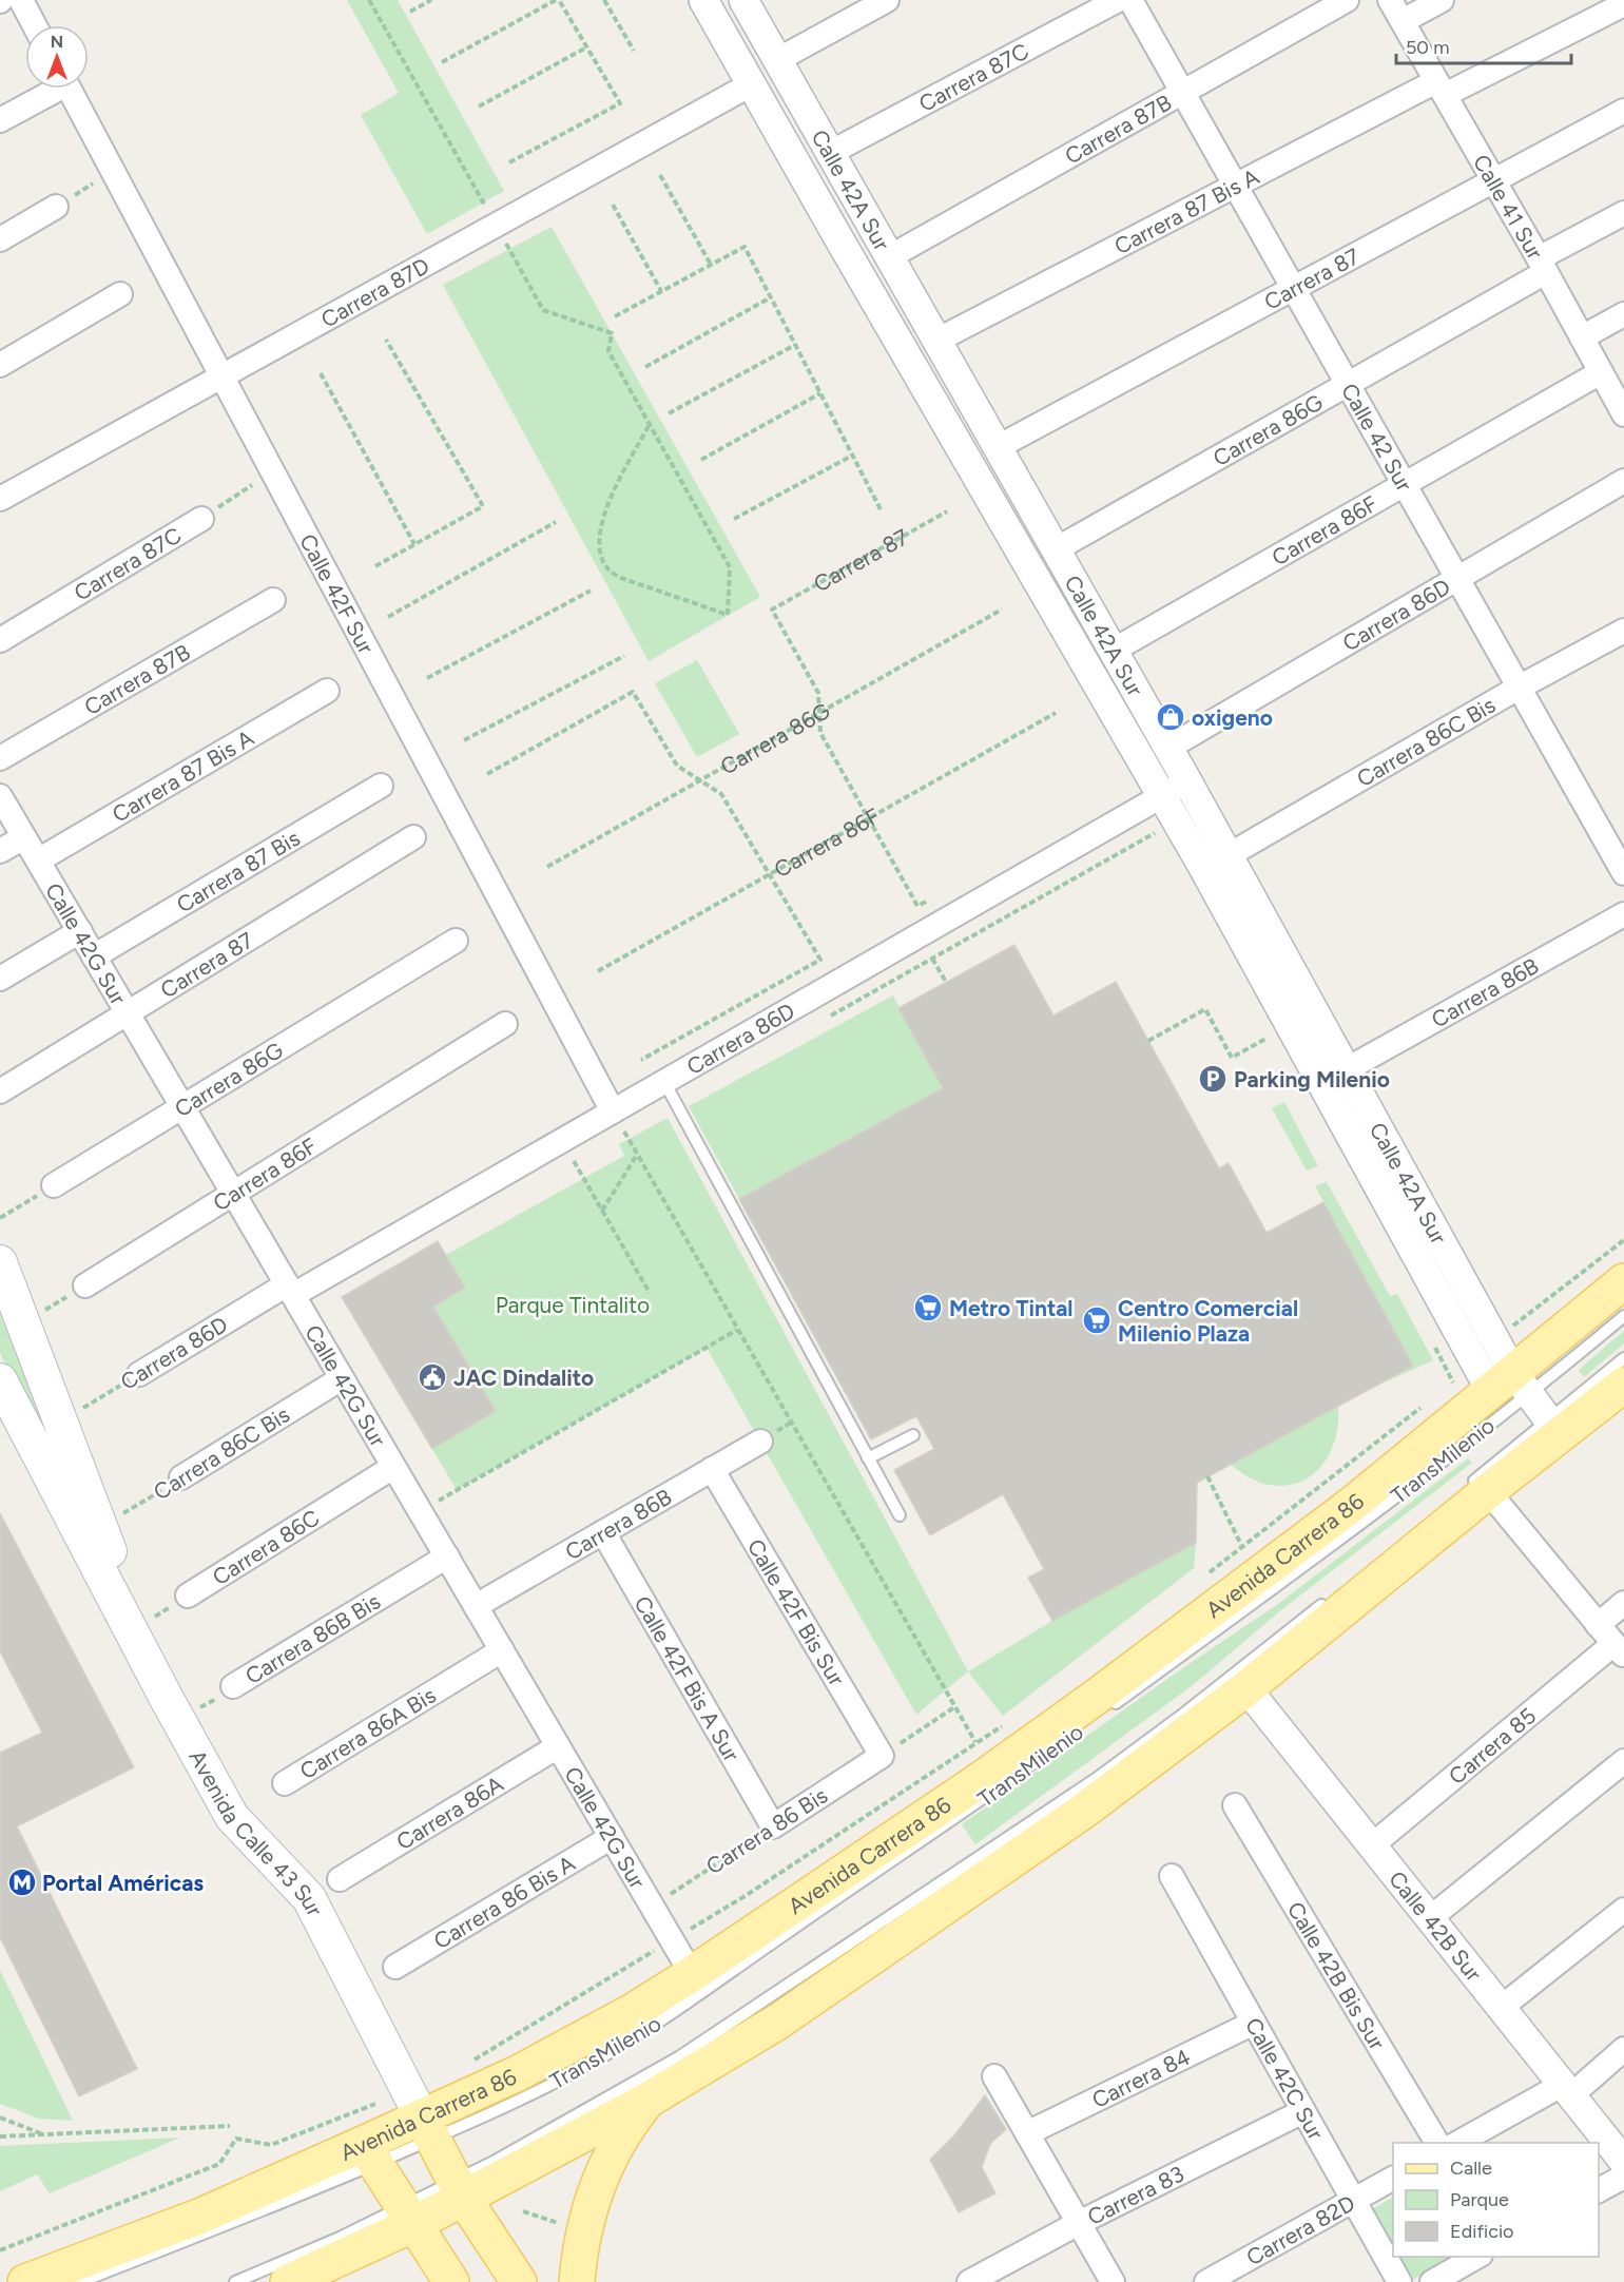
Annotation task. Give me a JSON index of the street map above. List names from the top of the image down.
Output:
{
  "streets": {
    "main road": ["Avenida Carrera 86", "Avenida Calle 43 Sur"],
    "street": [
      "Carrera 87C",
      "Carrera 87B",
      "Calle 42A Sur",
      "Calle 41 Sur",
      "Carrera 87 Bis A",
      "Carrera 87",
      "Carrera 87D",
      "Carrera 86G",
      "Calle 42 Sur",
      "Carrera 86F",
      "Calle 42F Sur",
      "Carrera 86D",
      "Carrera 86C Bis",
      "Carrera 87 Bis",
      "Calle 42G Sur",
      "Carrera 86B",
      "Carrera 86C",
      "Calle 42F Bis Sur",
      "Carrera 86B Bis",
      "Calle 42F Bis A Sur",
      "Carrera 86A Bis",
      "Carrera 85",
      "Carrera 86A",
      "Carrera 86 Bis",
      "Carrera 86 Bis A",
      "Calle 42B Sur",
      "Calle 42B Bis Sur",
      "Carrera 84",
      "Calle 42C Sur",
      "Carrera 83",
      "Carrera 82D"
    ],
    "lane": ["TransMilenio"]
  },
  "crossings": [
    ["Carrera 87C", "Calle 42A Sur"],
    ["Carrera 87B", "Calle 42A Sur"],
    ["Carrera 87B", "Calle 42 Sur"],
    ["Calle 42A Sur", "Carrera 87 Bis A"],
    ["Calle 42A Sur", "Carrera 87"],
    ["Calle 42A Sur", "Carrera 87D"],
    ["Calle 42A Sur", "Carrera 86G"],
    ["Calle 42A Sur", "Carrera 86F"],
    ["Calle 42A Sur", "Carrera 86D"],
    ["Calle 42A Sur", "Carrera 86C Bis"],
    ["Calle 42A Sur", "Carrera 86B"],
    ["Calle 42A Sur", "TransMilenio"],
    ["Calle 42A Sur", "Avenida Carrera 86"],
    ["Calle 41 Sur", "Carrera 87 Bis A"],
    ["Calle 41 Sur", "Carrera 87"],
    ["Calle 41 Sur", "Carrera 86G"],
    ["Calle 41 Sur", "Carrera 86F"],
    ["Carrera 87 Bis A", "Calle 42 Sur"],
    ["Carrera 87 Bis A", "Calle 42G Sur"],
    ["Carrera 87", "Carrera 86G"],
    ["Carrera 87", "Calle 42 Sur"],
    ["Carrera 87", "Calle 42G Sur"],
    ["Carrera 87D", "Calle 42F Sur"],
    ["Carrera 86G", "Calle 42 Sur"],
    ["Carrera 86G", "Calle 42G Sur"],
    ["Calle 42 Sur", "Carrera 86F"],
    ["Calle 42 Sur", "Carrera 86D"],
    ["Calle 42 Sur", "Carrera 86C Bis"],
    ["Carrera 86F", "Calle 42G Sur"],
    ["Calle 42F Sur", "Carrera 86D"],
    ["Carrera 86D", "Calle 42G Sur"],
    ["Carrera 86C Bis", "Calle 42G Sur"],
    ["Carrera 87 Bis", "Calle 42G Sur"],
    ["Calle 42G Sur", "Carrera 86B"],
    ["Calle 42G Sur", "Carrera 86C"],
    ["Calle 42G Sur", "Avenida Carrera 86"],
    ["Calle 42G Sur", "Carrera 86B Bis"],
    ["Calle 42G Sur", "Carrera 86A Bis"],
    ["Calle 42G Sur", "Carrera 86A"],
    ["Calle 42G Sur", "Carrera 86 Bis"],
    ["Calle 42G Sur", "Carrera 86 Bis A"],
    ["Carrera 86B", "Calle 42F Bis Sur"],
    ["Carrera 86B", "Calle 42F Bis A Sur"],
    ["TransMilenio", "Avenida Carrera 86"],
    ["TransMilenio", "Avenida Calle 43 Sur"],
    ["Avenida Carrera 86", "Avenida Calle 43 Sur"],
    ["Calle 42F Bis Sur", "Carrera 86 Bis"],
    ["Carrera 86B Bis", "Avenida Calle 43 Sur"],
    ["Calle 42F Bis A Sur", "Carrera 86 Bis"],
    ["Carrera 85", "Calle 42B Sur"],
    ["Carrera 84", "Calle 42C Sur"],
    ["Calle 42C Sur", "Carrera 83"],
    ["Calle 42C Sur", "Carrera 82D"]
  ],
  "parks": ["Parque Tintalito"],
  "places": {
    "shop": ["oxigeno"],
    "parking": ["Parking Milenio"],
    "supermarket": ["Metro Tintal", "Centro Comercial Milenio Plaza"],
    "public building": ["JAC Dindalito"],
    "metro station": ["Portal Américas"]
  },
  "legend": ["Calle", "Parque", "Edificio"],
  "scale_bar": "50 m",
  "north": "top"
}
